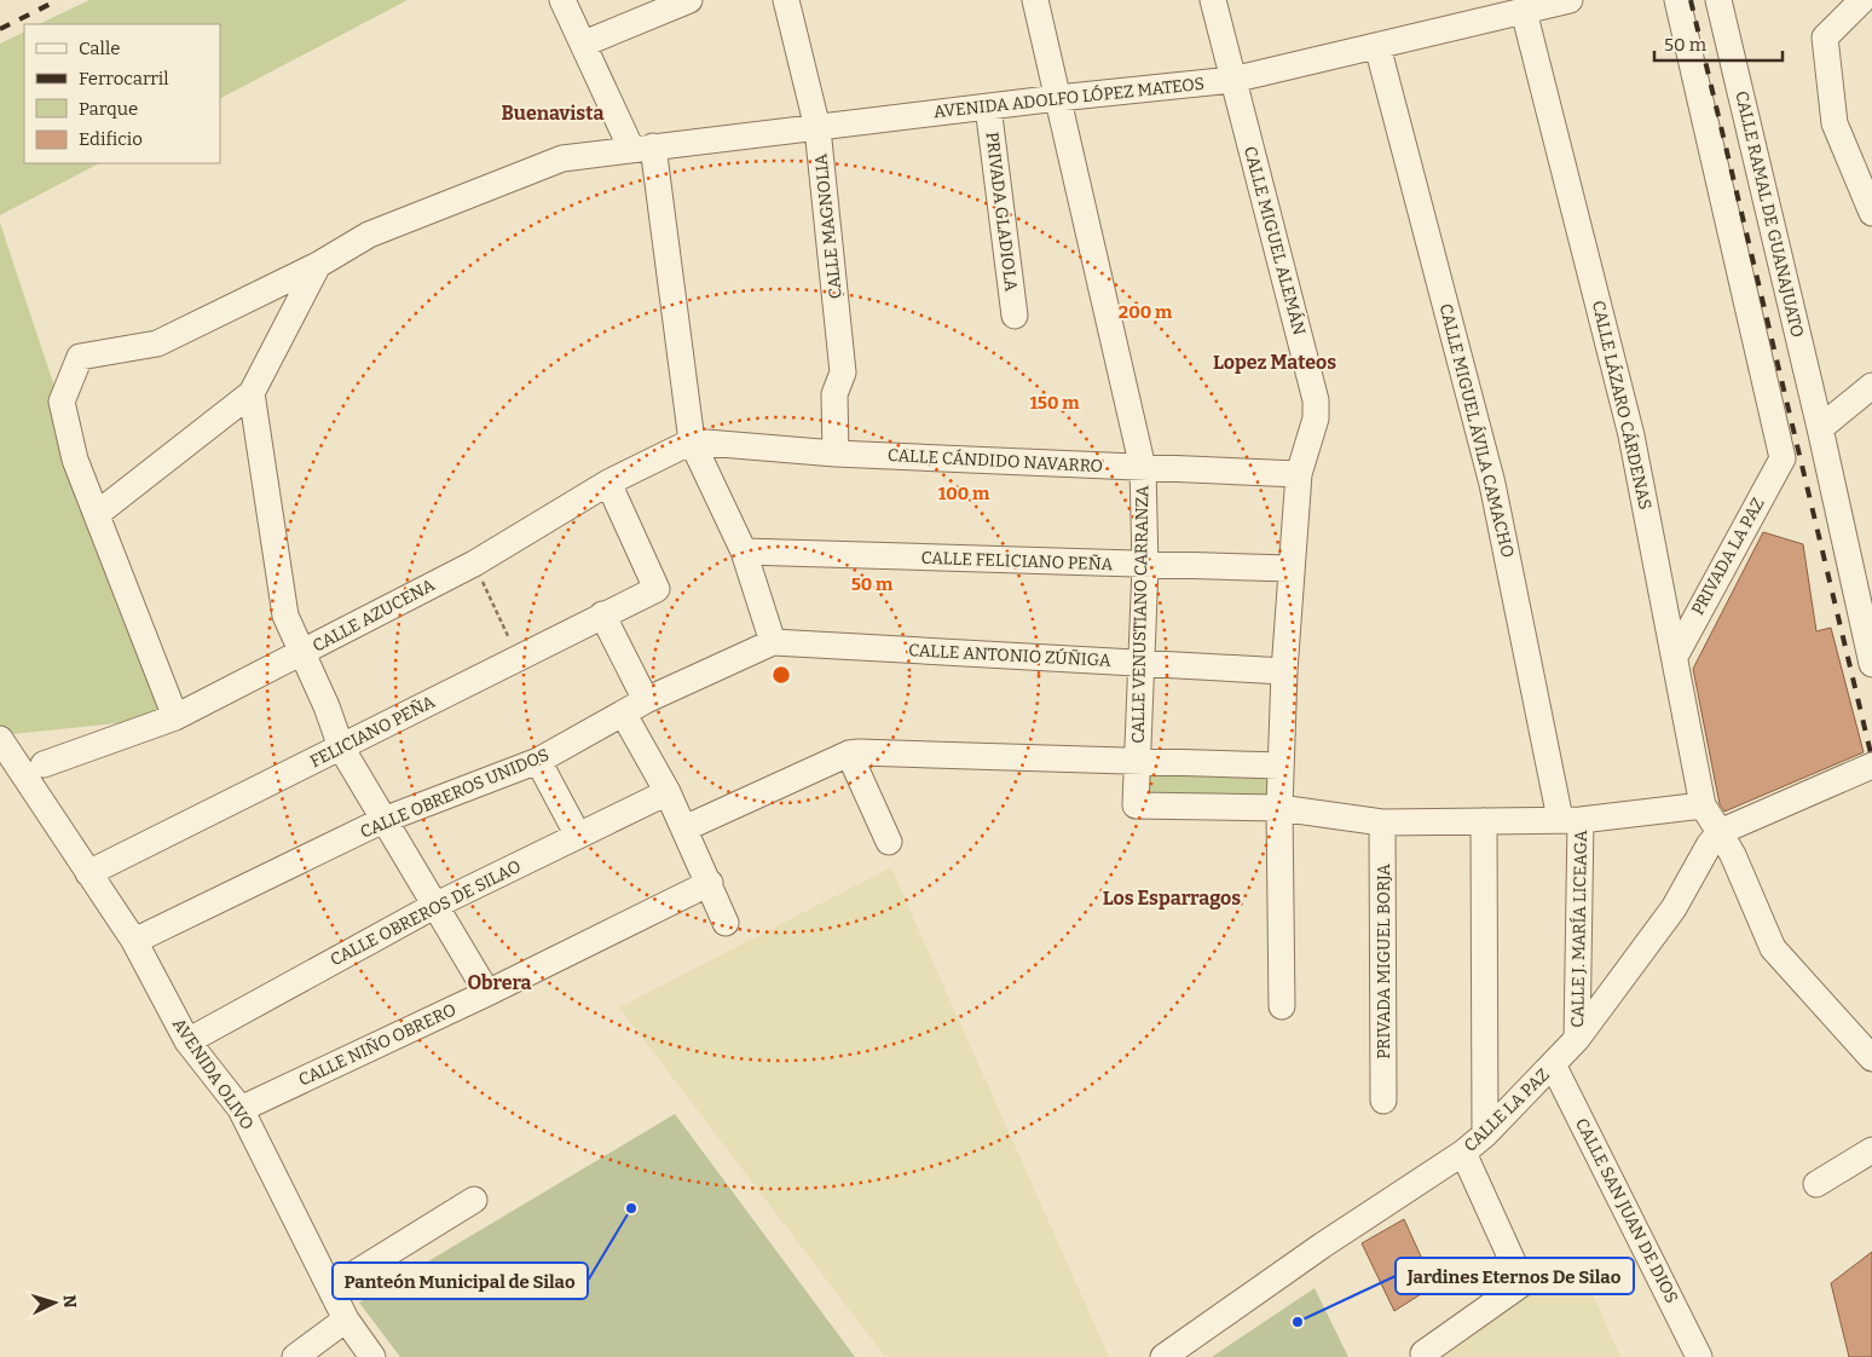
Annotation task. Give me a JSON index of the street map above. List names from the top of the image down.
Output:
{
  "streets": {
    "street": [
      "AVENIDA ADOLFO LÓPEZ MATEOS",
      "PRIVADA GLADIOLA",
      "CALLE RAMAL DE GUANAJUATO",
      "CALLE MAGNOLIA",
      "CALLE MIGUEL ALEMÁN",
      "CALLE LÁZARO CÁRDENAS",
      "CALLE MIGUEL ÁVILA CAMACHO",
      "CALLE CÁNDIDO NAVARRO",
      "PRIVADA LA PAZ",
      "CALLE FELICIANO PEÑA",
      "CALLE VENUSTIANO CARRANZA",
      "CALLE AZUCENA",
      "CALLE ANTONIO ZÚÑIGA",
      "FELICIANO PEÑA",
      "CALLE OBREROS UNIDOS",
      "CALLE OBREROS DE SILAO",
      "CALLE J. MARÍA LICEAGA",
      "PRIVADA MIGUEL BORJA",
      "CALLE NIÑO OBRERO",
      "AVENIDA OLIVO",
      "CALLE LA PAZ",
      "CALLE SAN JUAN DE DIOS"
    ]
  },
  "crossings": [
    ["AVENIDA ADOLFO LÓPEZ MATEOS", "PRIVADA GLADIOLA"],
    ["AVENIDA ADOLFO LÓPEZ MATEOS", "CALLE MAGNOLIA"],
    ["AVENIDA ADOLFO LÓPEZ MATEOS", "CALLE MIGUEL ALEMÁN"],
    ["AVENIDA ADOLFO LÓPEZ MATEOS", "CALLE LÁZARO CÁRDENAS"],
    ["AVENIDA ADOLFO LÓPEZ MATEOS", "CALLE MIGUEL ÁVILA CAMACHO"],
    ["AVENIDA ADOLFO LÓPEZ MATEOS", "CALLE VENUSTIANO CARRANZA"],
    ["CALLE MAGNOLIA", "CALLE CÁNDIDO NAVARRO"],
    ["CALLE MIGUEL ALEMÁN", "CALLE CÁNDIDO NAVARRO"],
    ["CALLE MIGUEL ALEMÁN", "CALLE FELICIANO PEÑA"],
    ["CALLE MIGUEL ALEMÁN", "CALLE VENUSTIANO CARRANZA"],
    ["CALLE MIGUEL ALEMÁN", "CALLE ANTONIO ZÚÑIGA"],
    ["CALLE LÁZARO CÁRDENAS", "PRIVADA LA PAZ"],
    ["CALLE MIGUEL ÁVILA CAMACHO", "CALLE J. MARÍA LICEAGA"],
    ["CALLE CÁNDIDO NAVARRO", "CALLE VENUSTIANO CARRANZA"],
    ["CALLE CÁNDIDO NAVARRO", "CALLE AZUCENA"],
    ["CALLE FELICIANO PEÑA", "CALLE VENUSTIANO CARRANZA"],
    ["CALLE VENUSTIANO CARRANZA", "CALLE ANTONIO ZÚÑIGA"],
    ["CALLE AZUCENA", "FELICIANO PEÑA"],
    ["CALLE ANTONIO ZÚÑIGA", "CALLE OBREROS UNIDOS"],
    ["FELICIANO PEÑA", "AVENIDA OLIVO"],
    ["CALLE OBREROS UNIDOS", "AVENIDA OLIVO"],
    ["CALLE OBREROS DE SILAO", "AVENIDA OLIVO"],
    ["CALLE J. MARÍA LICEAGA", "CALLE LA PAZ"],
    ["CALLE NIÑO OBRERO", "AVENIDA OLIVO"],
    ["CALLE LA PAZ", "CALLE SAN JUAN DE DIOS"]
  ],
  "districts": [
    "Buenavista",
    "Lopez Mateos",
    "Los Esparragos",
    "Obrera"
  ],
  "places": ["Panteón Municipal de Silao", "Jardines Eternos De Silao"],
  "legend": [
    "Calle",
    "Ferrocarril",
    "Parque",
    "Edificio"
  ],
  "scale_bar": "50 m",
  "north": "right",
  "rings": [
    "200 m",
    "150 m",
    "100 m",
    "50 m"
  ]
}
